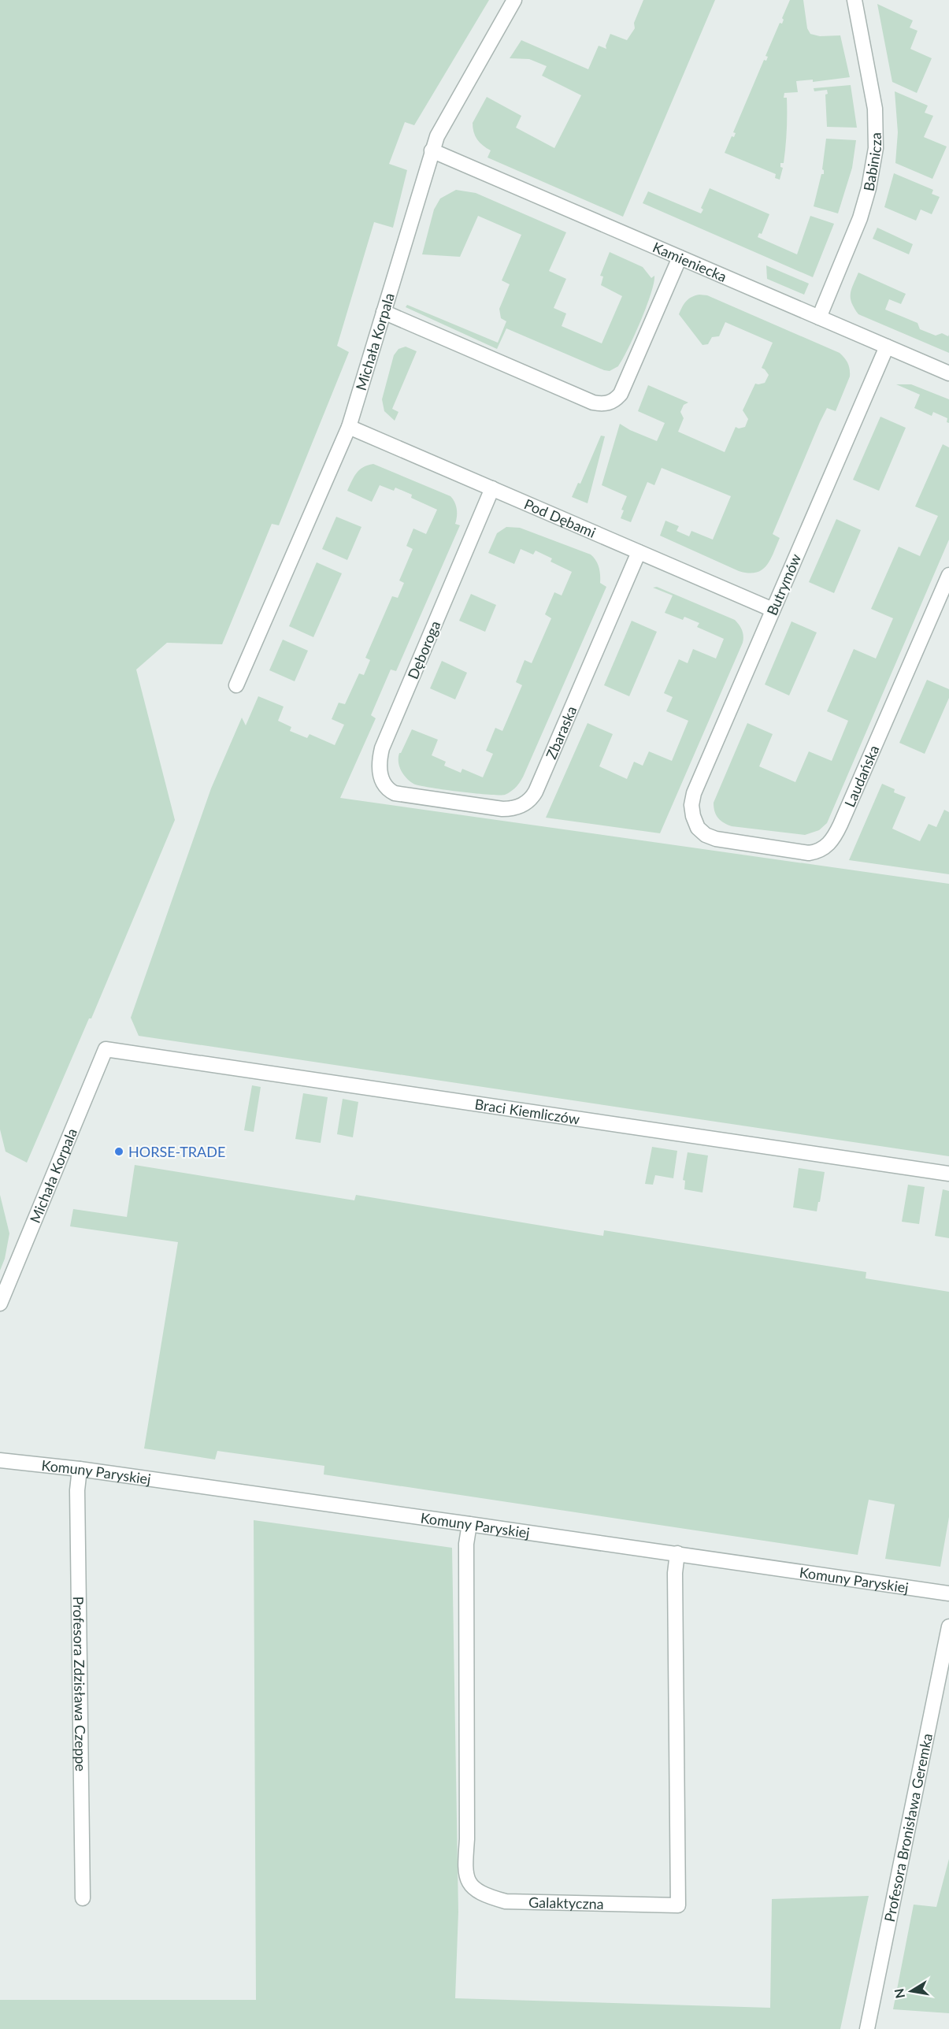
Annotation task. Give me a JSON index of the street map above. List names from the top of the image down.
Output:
{
  "streets": {
    "street": [
      "Babinicza",
      "Kamieniecka",
      "Michała Korpala",
      "Pod Dębami",
      "Butrymów",
      "Dęboroga",
      "Zbaraska",
      "Laudańska",
      "Braci Kiemliczów",
      "Komuny Paryskiej",
      "Profesora Zdzisława Czeppe",
      "Profesora Bronisława Geremka",
      "Galaktyczna"
    ]
  },
  "crossings": [
    ["Babinicza", "Kamieniecka"],
    ["Kamieniecka", "Michała Korpala"],
    ["Kamieniecka", "Butrymów"],
    ["Michała Korpala", "Pod Dębami"],
    ["Michała Korpala", "Braci Kiemliczów"],
    ["Pod Dębami", "Butrymów"],
    ["Pod Dębami", "Dęboroga"],
    ["Pod Dębami", "Zbaraska"],
    ["Butrymów", "Laudańska"],
    ["Dęboroga", "Zbaraska"],
    ["Komuny Paryskiej", "Profesora Zdzisława Czeppe"],
    ["Komuny Paryskiej", "Galaktyczna"]
  ],
  "places": ["HORSE-TRADE"],
  "north": "left"
}
